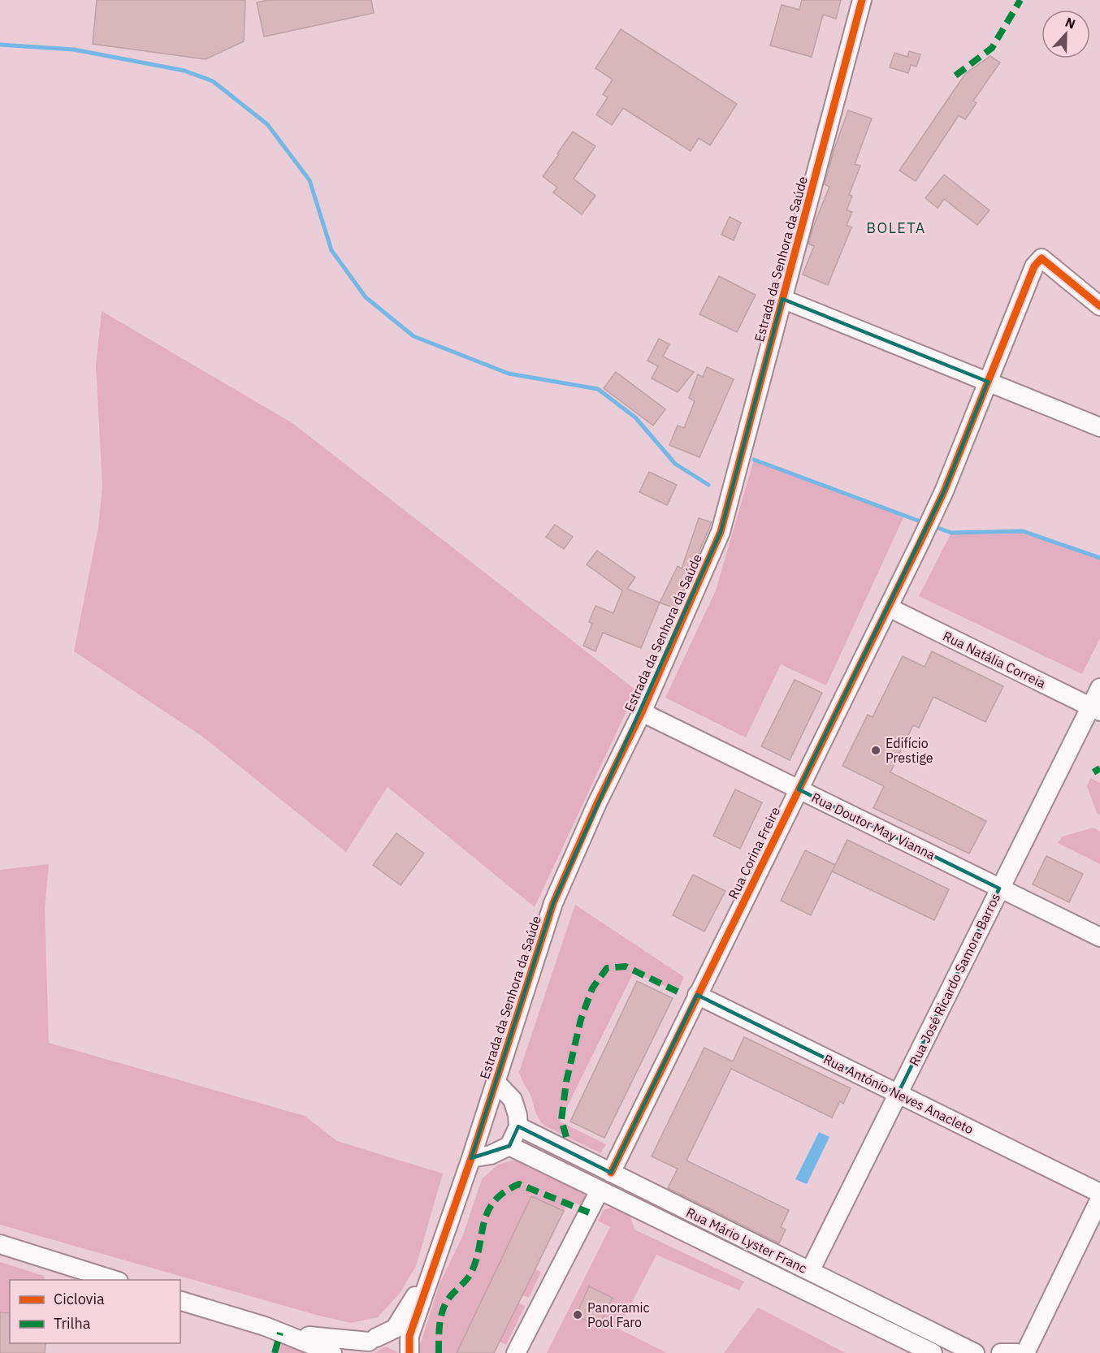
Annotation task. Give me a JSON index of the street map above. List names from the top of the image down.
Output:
{
  "streets": {
    "street": [
      "Estrada da Senhora da Saúde",
      "Rua Natália Correia",
      "Rua Doutor May Vianna",
      "Rua Corina Freire",
      "Rua José Ricardo Samora Barros",
      "Rua António Neves Anacleto",
      "Rua Mário Lyster Franc"
    ]
  },
  "crossings": [
    ["Estrada da Senhora da Saúde", "Rua Doutor May Vianna"],
    ["Rua Natália Correia", "Rua Corina Freire"],
    ["Rua Natália Correia", "Rua José Ricardo Samora Barros"],
    ["Rua Doutor May Vianna", "Rua Corina Freire"],
    ["Rua Doutor May Vianna", "Rua José Ricardo Samora Barros"],
    ["Rua Corina Freire", "Rua António Neves Anacleto"],
    ["Rua Corina Freire", "Rua Mário Lyster Franc"],
    ["Rua José Ricardo Samora Barros", "Rua António Neves Anacleto"],
    ["Rua José Ricardo Samora Barros", "Rua Mário Lyster Franc"]
  ],
  "districts": ["BOLETA"],
  "places": ["Edifício Prestige", "Panoramic Pool Faro"],
  "legend": ["Ciclovia", "Trilha"],
  "north": "top"
}
